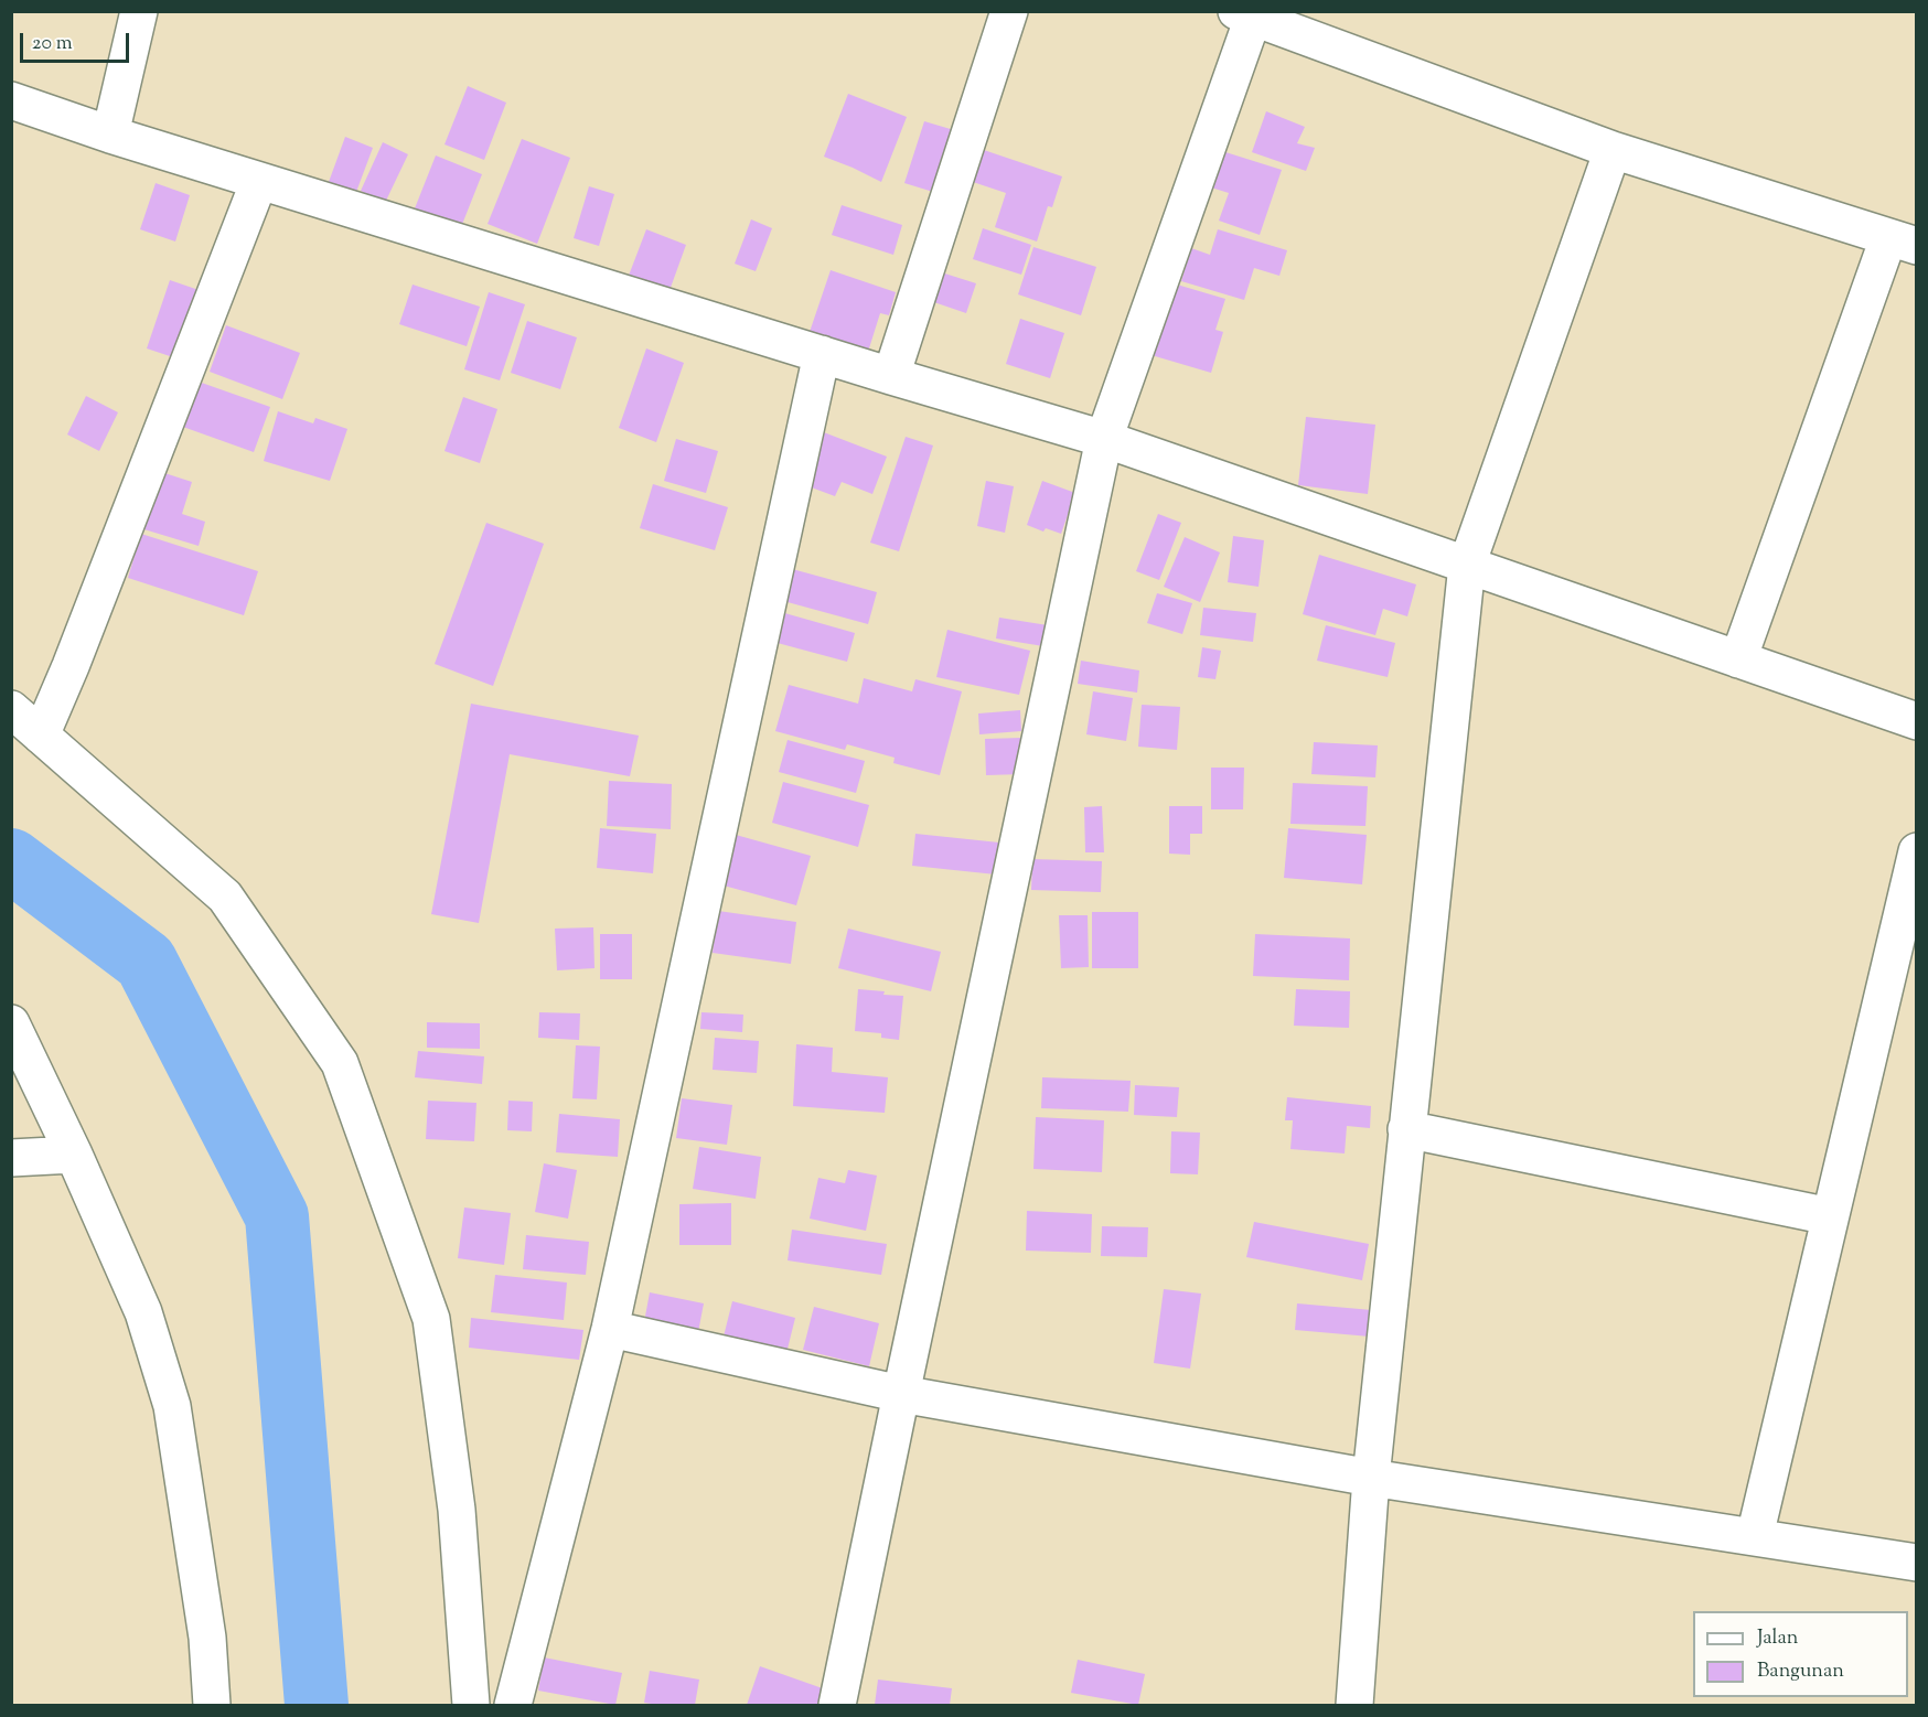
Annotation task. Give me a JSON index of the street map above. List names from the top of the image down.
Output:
{
  "legend": ["Jalan", "Bangunan"],
  "scale_bar": "20 m"
}
